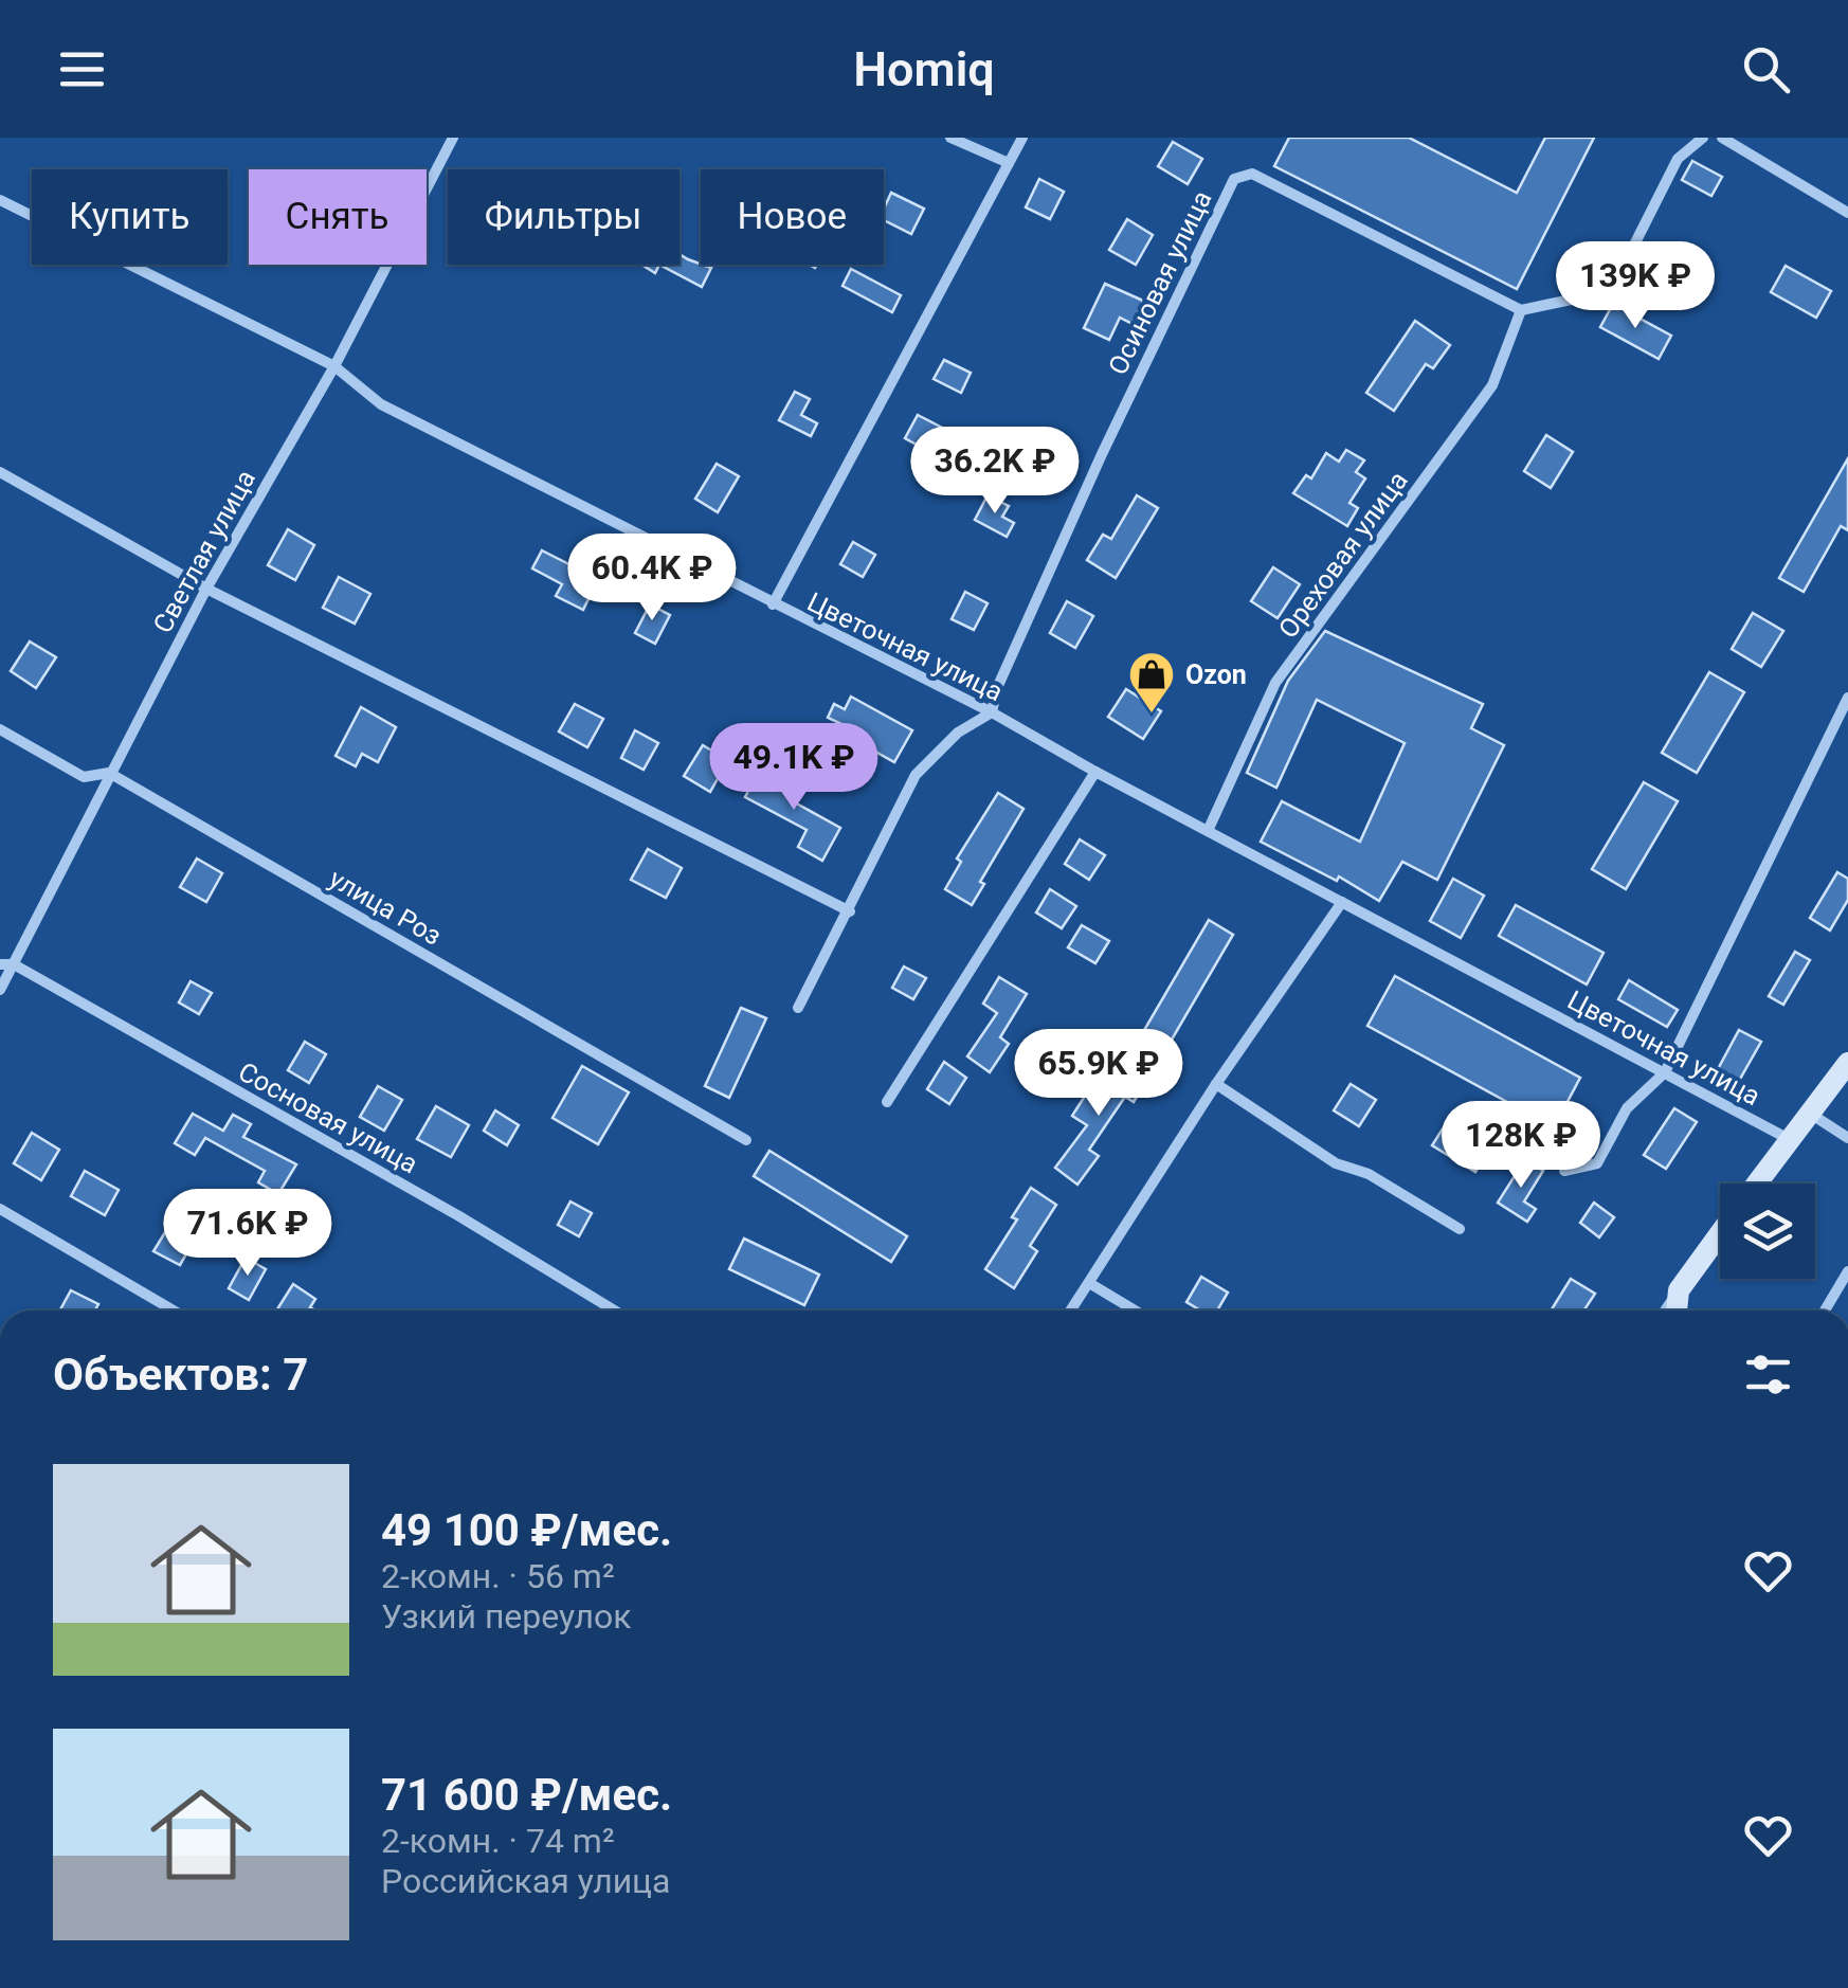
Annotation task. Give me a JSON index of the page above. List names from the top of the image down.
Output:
{
  "streets": {
    "street": [
      "Осиновая улица",
      "Светлая улица",
      "Ореховая улица",
      "Цветочная улица",
      "улица Роз",
      "Сосновая улица"
    ]
  },
  "crossings": [
    ["Осиновая улица", "Ореховая улица"],
    ["Осиновая улица", "Цветочная улица"],
    ["Светлая улица", "Цветочная улица"],
    ["Светлая улица", "улица Роз"],
    ["Светлая улица", "Сосновая улица"],
    ["Ореховая улица", "Цветочная улица"]
  ],
  "places": {
    "shop": ["Ozon"]
  },
  "page": {
    "header": "Homiq",
    "chip": [
      "Купить",
      "Снять",
      "Фильтры",
      "Новое"
    ],
    "price": [
      "139K ₽",
      "36.2K ₽",
      "60.4K ₽",
      "49.1K ₽",
      "65.9K ₽",
      "128K ₽",
      "71.6K ₽"
    ],
    "heading": "Объектов: 7",
    "list": [
      {
        "name": "49 100 ₽/мес.",
        "note": "2-комн. · 56 m² · Узкий переулок"
      },
      {
        "name": "71 600 ₽/мес.",
        "note": "2-комн. · 74 m² · Российская улица"
      }
    ]
  }
}
